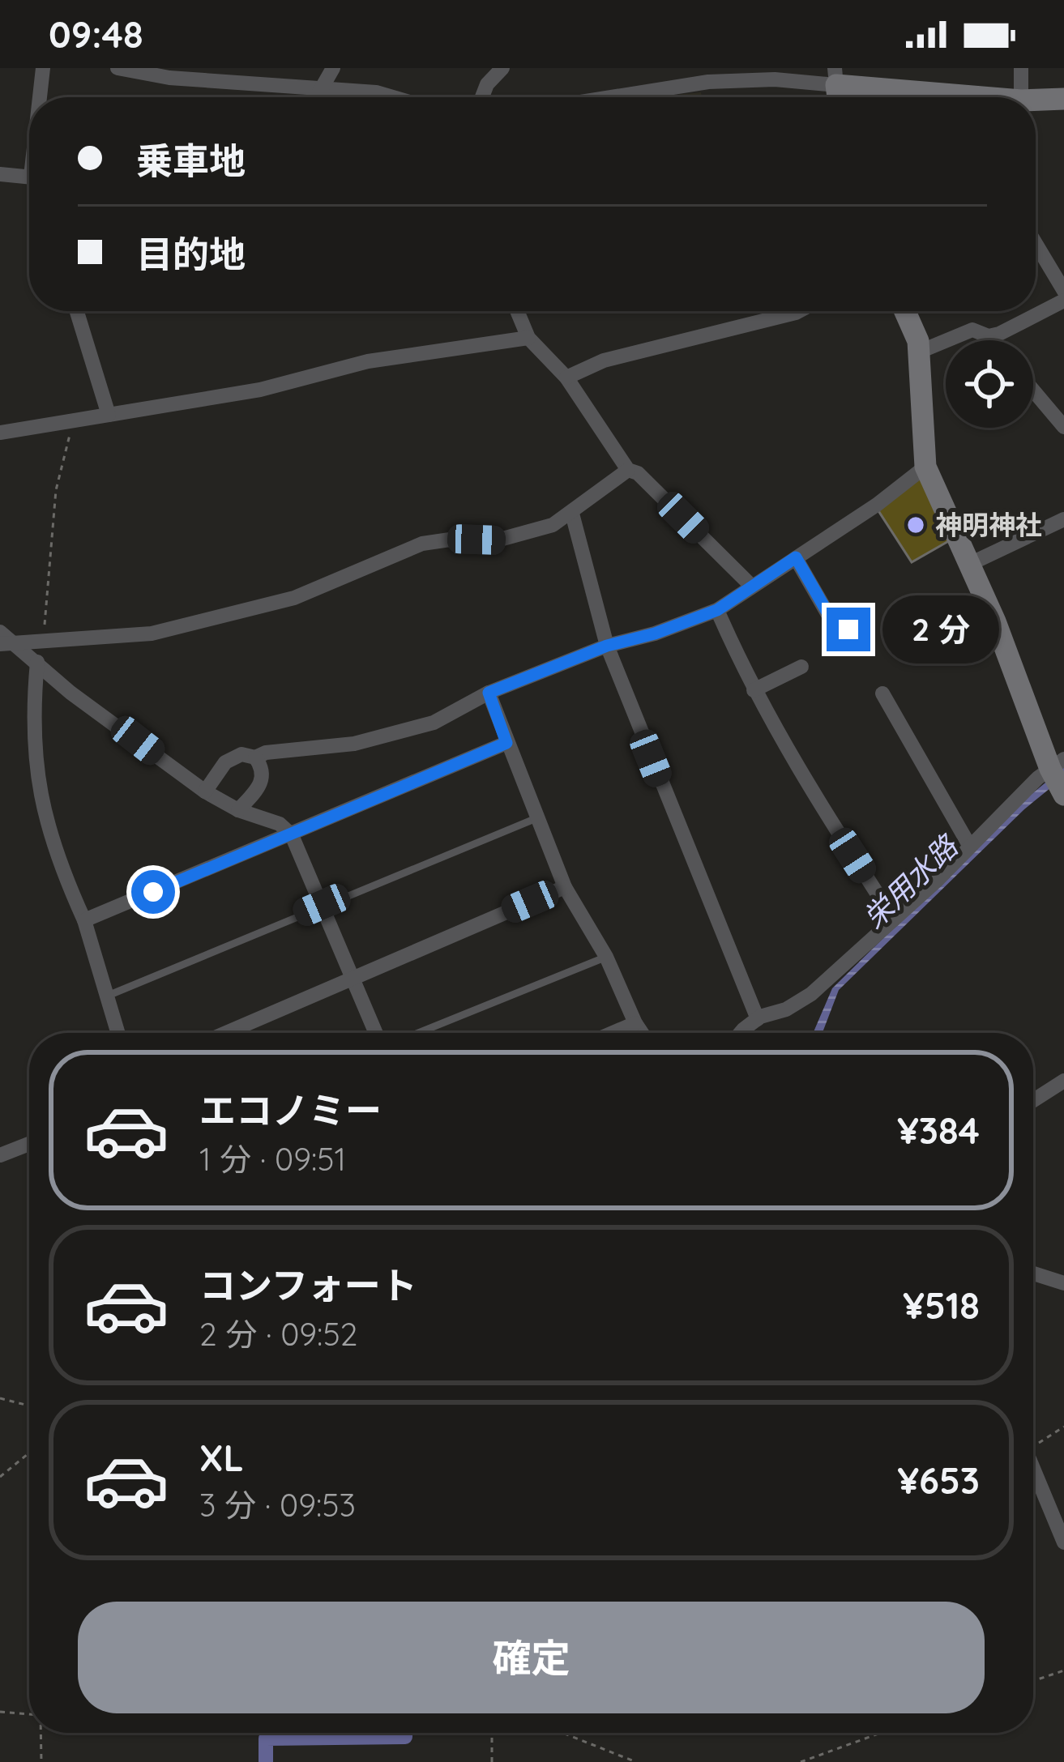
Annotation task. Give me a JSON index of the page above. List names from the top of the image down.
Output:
{
  "water": ["栄用水路"],
  "places": ["神明神社"],
  "page": {
    "status": "09:48",
    "banner": ["乗車地", "目的地"],
    "bubble": "2 分",
    "list": [
      {
        "name": "エコノミー",
        "note": "1 分 · 09:51",
        "value": "¥384"
      },
      {
        "name": "コンフォート",
        "note": "2 分 · 09:52",
        "value": "¥518"
      },
      {
        "name": "XL",
        "note": "3 分 · 09:53",
        "value": "¥653"
      }
    ],
    "buttons": "確定"
  }
}
